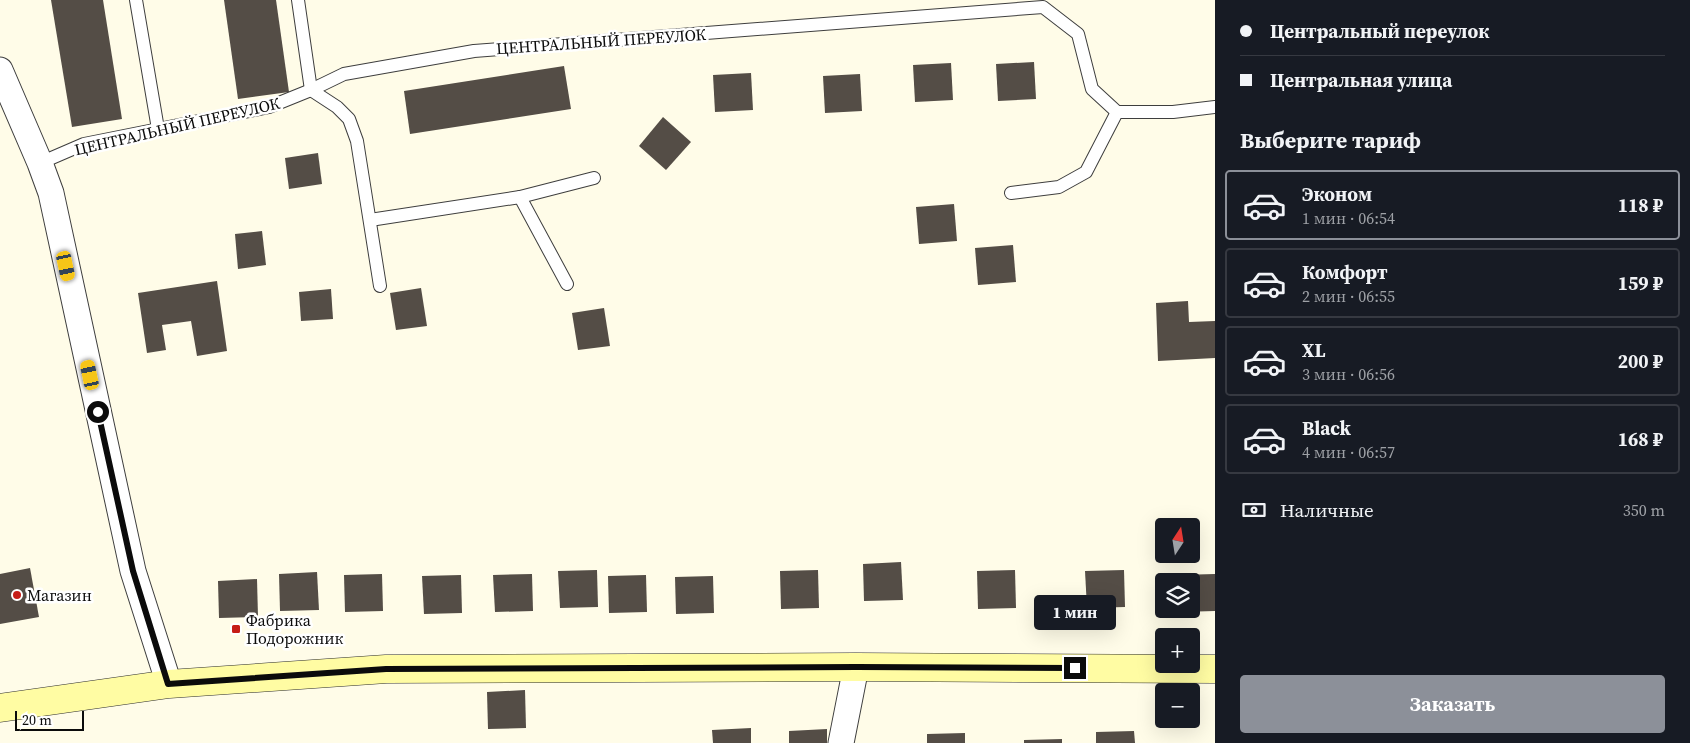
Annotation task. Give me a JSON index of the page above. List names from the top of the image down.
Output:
{
  "streets": {
    "lane": ["ЦЕНТРАЛЬНЫЙ ПЕРЕУЛОК"]
  },
  "places": {
    "other": ["Магазин"],
    "transit": ["Фабрика Подорожник"]
  },
  "scale_bar": "20 m",
  "north": "top",
  "page": {
    "banner": ["Центральный переулок", "Центральная улица"],
    "heading": "Выберите тариф",
    "list": [
      {
        "name": "Эконом",
        "note": "1 мин · 06:54",
        "value": "118 ₽"
      },
      {
        "name": "Комфорт",
        "note": "2 мин · 06:55",
        "value": "159 ₽"
      },
      {
        "name": "XL",
        "note": "3 мин · 06:56",
        "value": "200 ₽"
      },
      {
        "name": "Black",
        "note": "4 мин · 06:57",
        "value": "168 ₽"
      }
    ],
    "pay": ["Наличные", "350 m"],
    "map_buttons": ["+", "−"],
    "bubble": "1 мин",
    "buttons": "Заказать",
    "scale": "20 m"
  }
}
